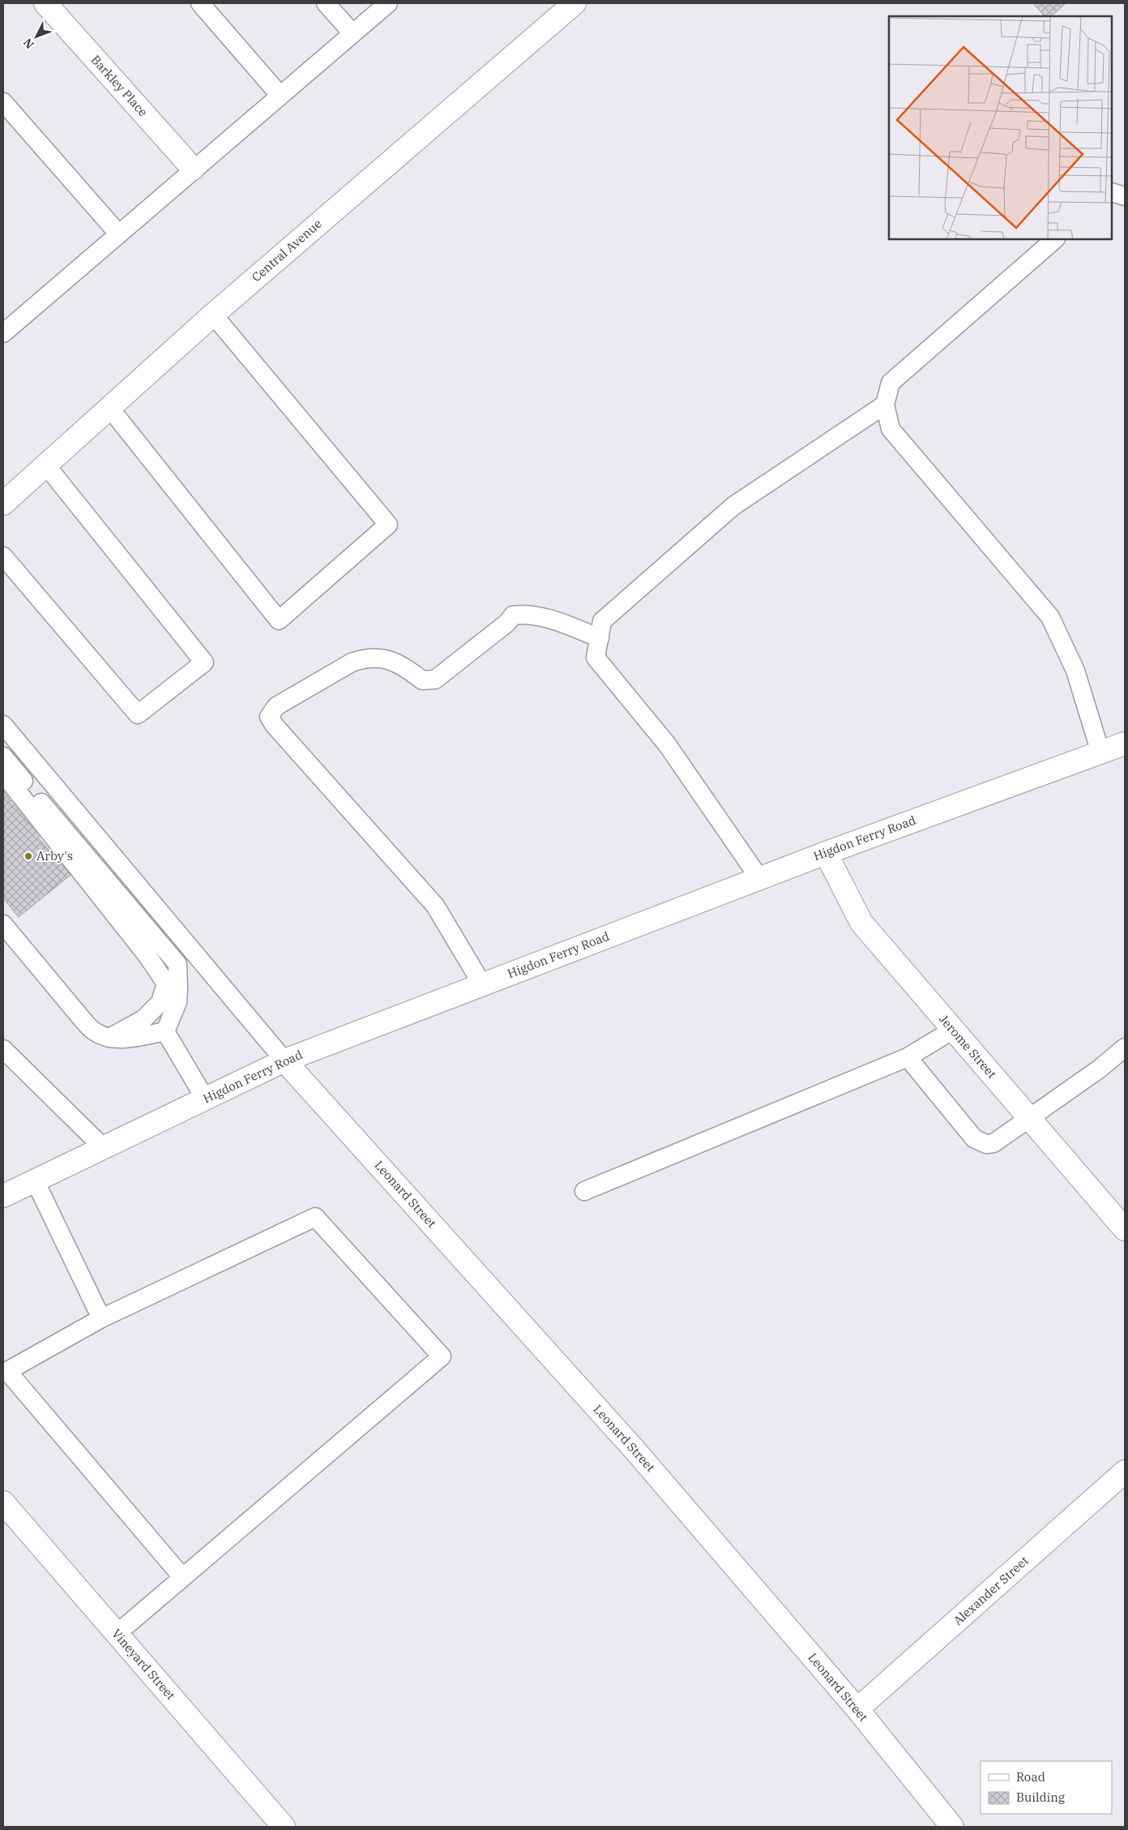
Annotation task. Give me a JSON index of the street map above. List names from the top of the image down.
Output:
{
  "streets": {
    "street": [
      "Barkley Place",
      "Central Avenue",
      "Higdon Ferry Road",
      "Jerome Street",
      "Leonard Street",
      "Alexander Street",
      "Vineyard Street"
    ]
  },
  "crossings": [
    ["Higdon Ferry Road", "Jerome Street"],
    ["Higdon Ferry Road", "Leonard Street"],
    ["Leonard Street", "Alexander Street"]
  ],
  "places": ["Arby's"],
  "legend": ["Road", "Building"],
  "north": "bottom left"
}
